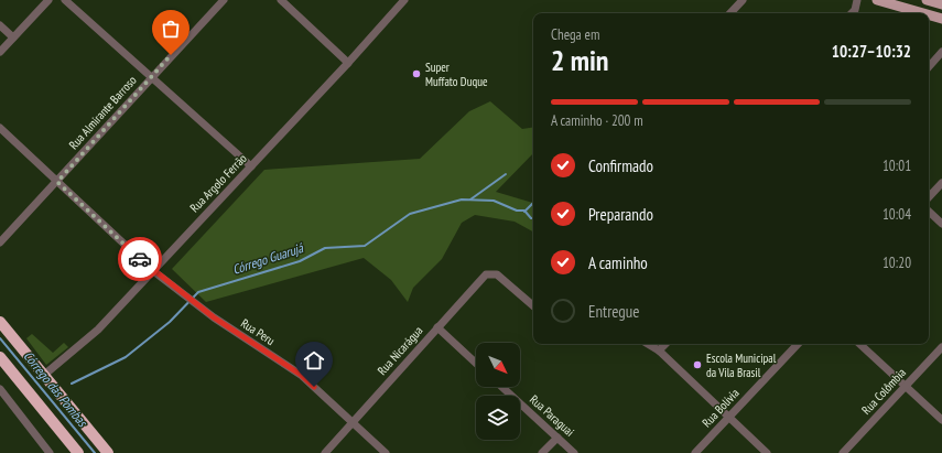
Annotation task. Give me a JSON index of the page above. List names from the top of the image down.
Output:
{
  "streets": {
    "street": [
      "Rua Almirante Barroso",
      "Rua Argolo Ferrão",
      "Rua Peru",
      "Rua Nicarágua",
      "Rua Colômbia",
      "Rua Bolívia",
      "Rua Paraguai"
    ]
  },
  "crossings": [
    ["Rua Almirante Barroso", "Rua Peru"],
    ["Rua Argolo Ferrão", "Rua Peru"],
    ["Rua Peru", "Rua Nicarágua"]
  ],
  "water": ["Córrego Guarujá", "Córrego das Pombas"],
  "places": ["Super Muffato Duque", "Escola Municipal da Vila Brasil"],
  "north": "bottom right",
  "page": {
    "heading": ["2 min", "Chega em", "10:27–10:32"],
    "bar": "A caminho · 200 m",
    "list": [
      ["Confirmado", "10:01"],
      ["Preparando", "10:04"],
      ["A caminho", "10:20"],
      "Entregue"
    ]
  }
}
